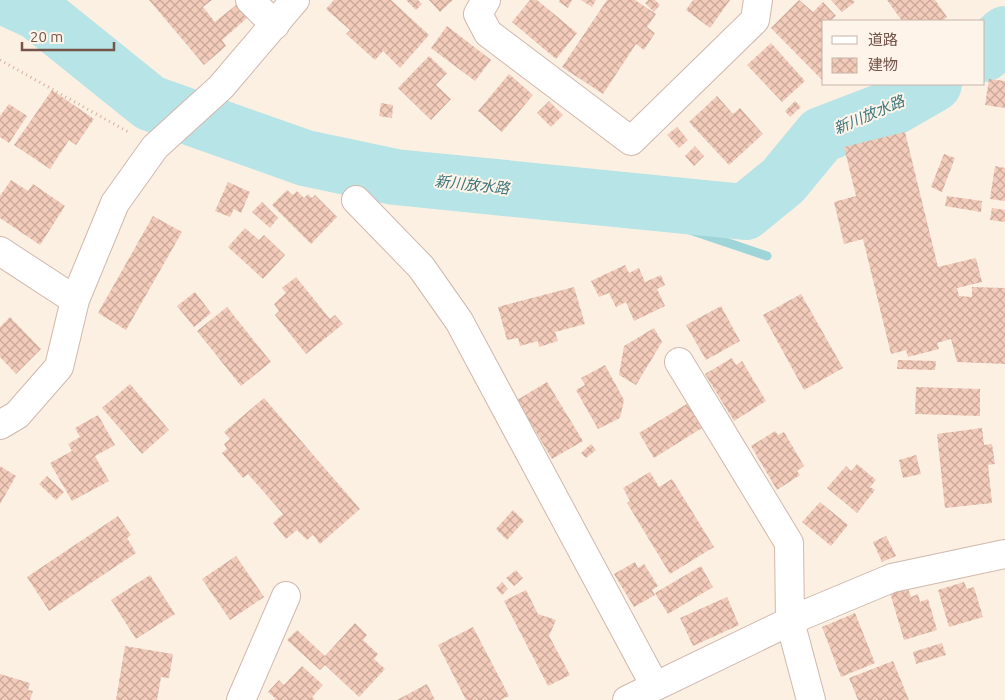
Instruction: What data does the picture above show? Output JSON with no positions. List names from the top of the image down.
{
  "water": ["新川放水路"],
  "legend": ["道路", "建物"],
  "scale_bar": "20 m"
}
